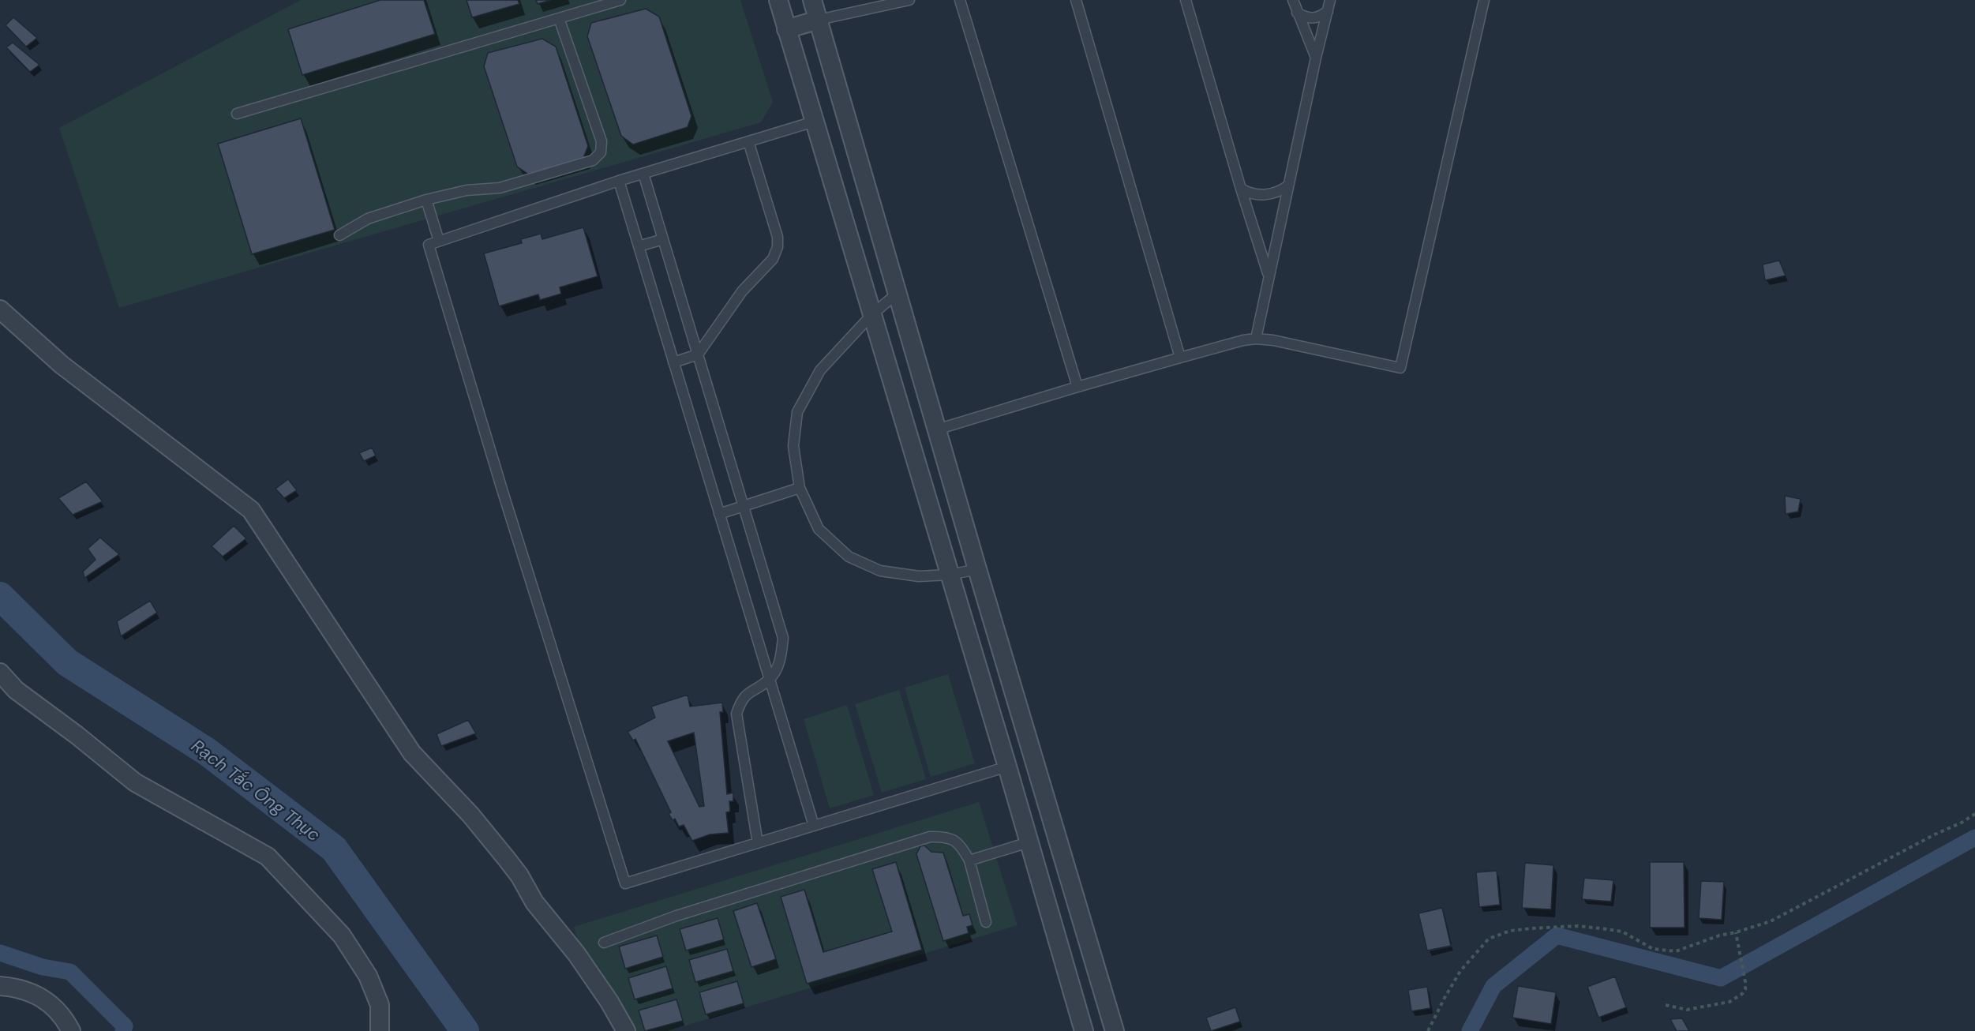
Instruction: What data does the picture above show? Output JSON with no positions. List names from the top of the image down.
{
  "water": ["Rạch Tắc Ông Thục"]
}
